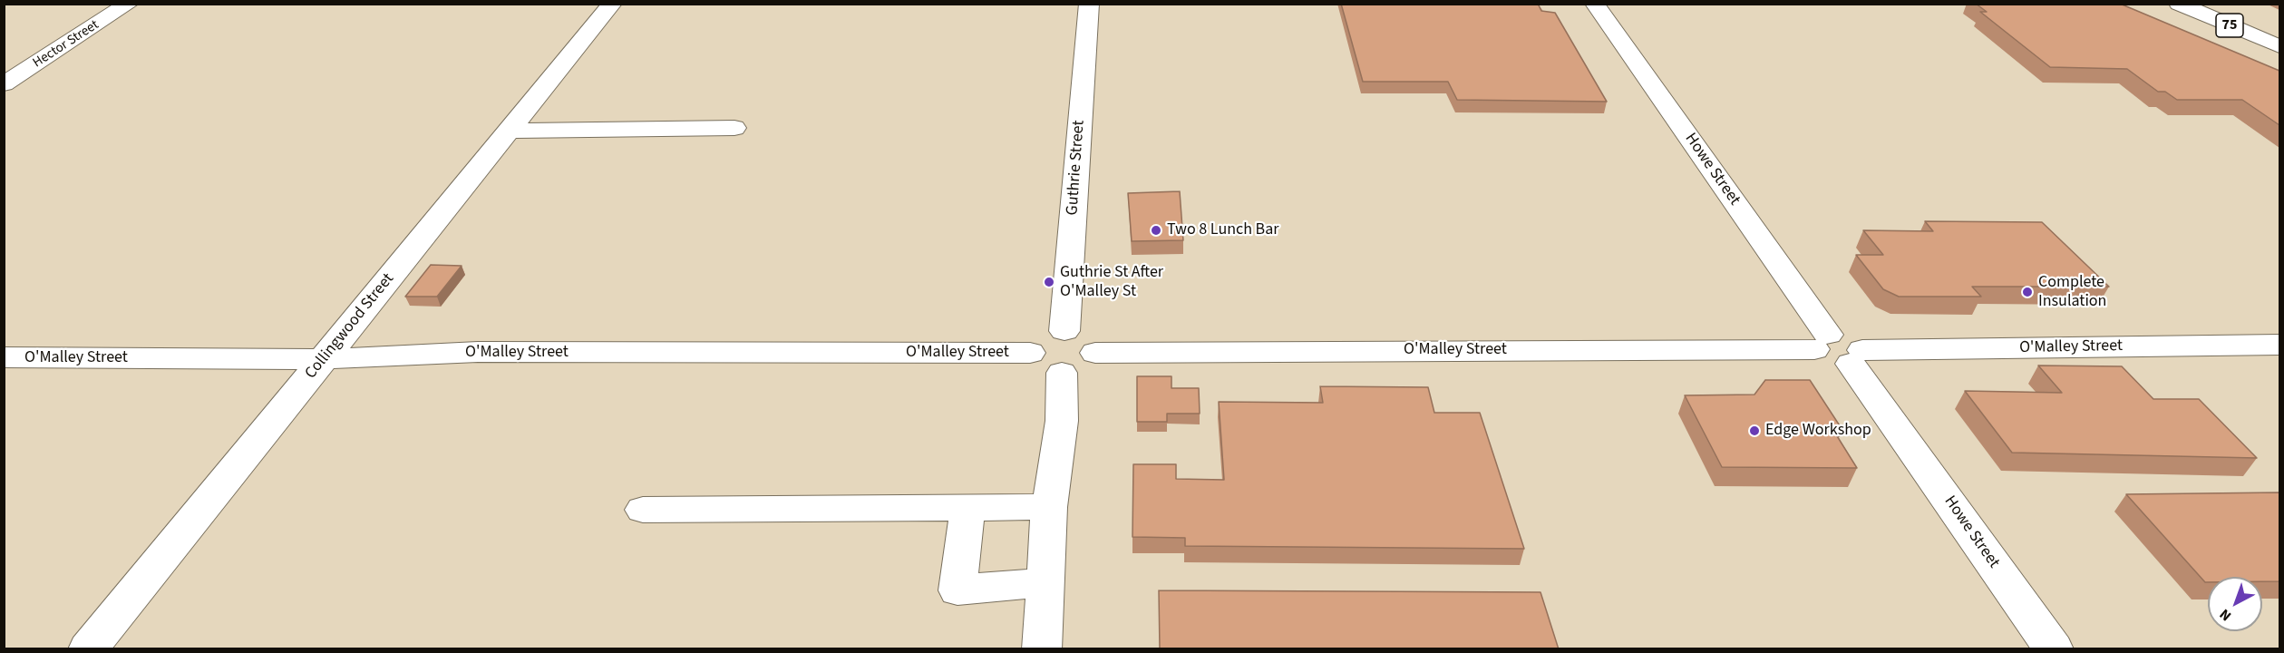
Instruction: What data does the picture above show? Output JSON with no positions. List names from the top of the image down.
{
  "streets": {
    "street": [
      "75",
      "Hector Street",
      "Guthrie Street",
      "Howe Street",
      "Collingwood Street",
      "O'Malley Street"
    ]
  },
  "crossings": [
    ["Guthrie Street", "O'Malley Street"],
    ["Howe Street", "O'Malley Street"],
    ["Collingwood Street", "O'Malley Street"]
  ],
  "places": [
    "Two 8 Lunch Bar",
    "Guthrie St After O'Malley St",
    "Complete Insulation",
    "Edge Workshop"
  ],
  "north": "bottom left"
}
